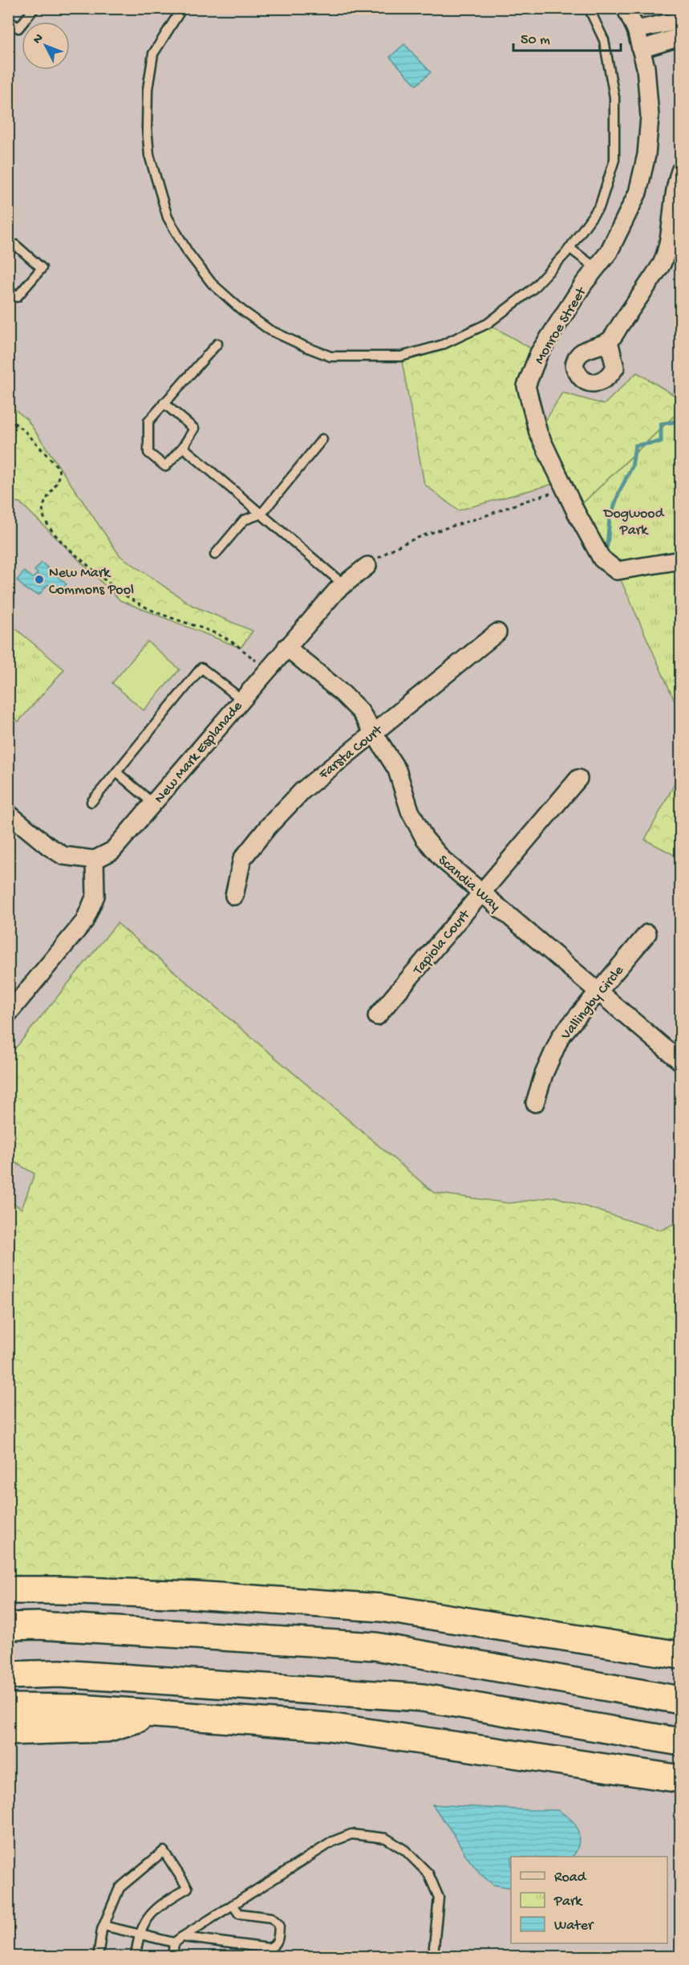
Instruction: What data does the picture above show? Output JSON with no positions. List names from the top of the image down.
{
  "streets": {
    "street": [
      "Monroe Street",
      "New Mark Esplanade",
      "Farsta Court",
      "Scandia Way",
      "Tapiola Court",
      "Vallingby Circle"
    ]
  },
  "crossings": [
    ["New Mark Esplanade", "Scandia Way"],
    ["Farsta Court", "Scandia Way"],
    ["Scandia Way", "Tapiola Court"],
    ["Scandia Way", "Vallingby Circle"]
  ],
  "parks": ["Dogwood Park"],
  "places": ["New Mark Commons Pool"],
  "legend": ["Road", "Park", "Water"],
  "scale_bar": "50 m",
  "north": "top left"
}
